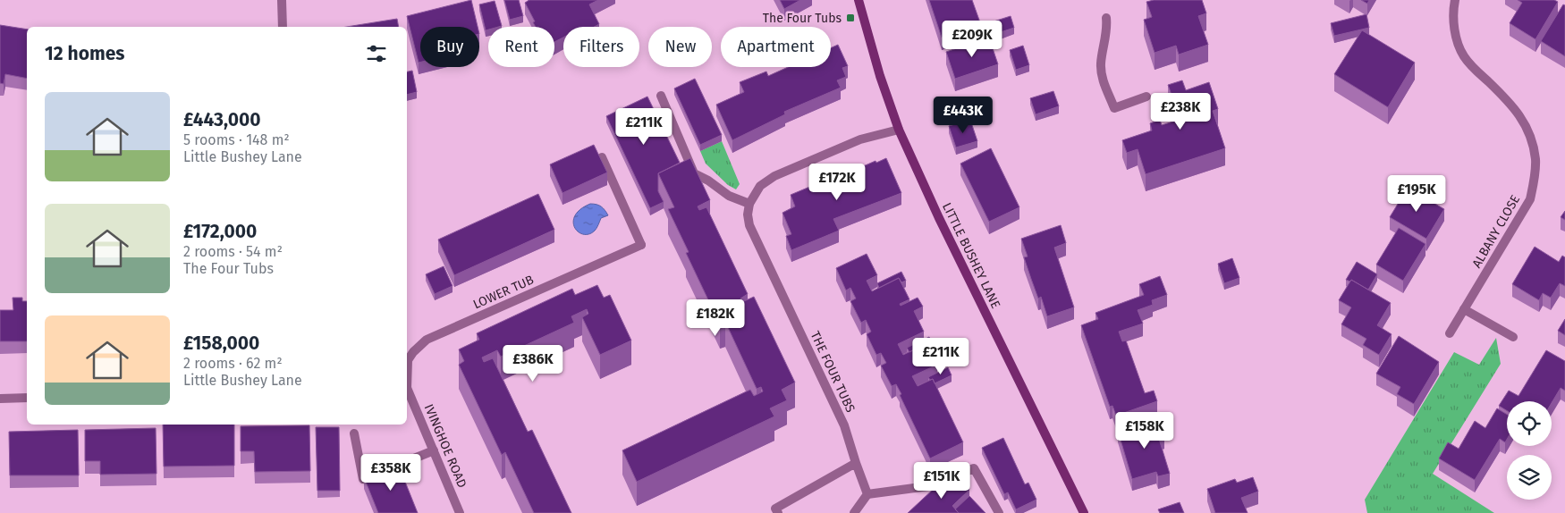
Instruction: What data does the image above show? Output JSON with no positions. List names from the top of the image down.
{
  "streets": {
    "street": [
      "ALBANY CLOSE",
      "LITTLE BUSHEY LANE",
      "LOWER TUB",
      "THE FOUR TUBS",
      "IVINGHOE ROAD"
    ]
  },
  "places": {
    "transit": ["The Four Tubs"]
  },
  "page": {
    "price": [
      "£209K",
      "£238K",
      "£443K",
      "£211K",
      "£172K",
      "£195K",
      "£182K",
      "£211K",
      "£386K",
      "£158K",
      "£358K",
      "£151K"
    ],
    "chip": [
      "Buy",
      "Rent",
      "Filters",
      "New",
      "Apartment"
    ],
    "heading": "12 homes",
    "list": [
      {
        "name": "£443,000",
        "note": "5 rooms · 148 m² · Little Bushey Lane"
      },
      {
        "name": "£172,000",
        "note": "2 rooms · 54 m² · The Four Tubs"
      },
      {
        "name": "£158,000",
        "note": "2 rooms · 62 m² · Little Bushey Lane"
      }
    ]
  }
}
